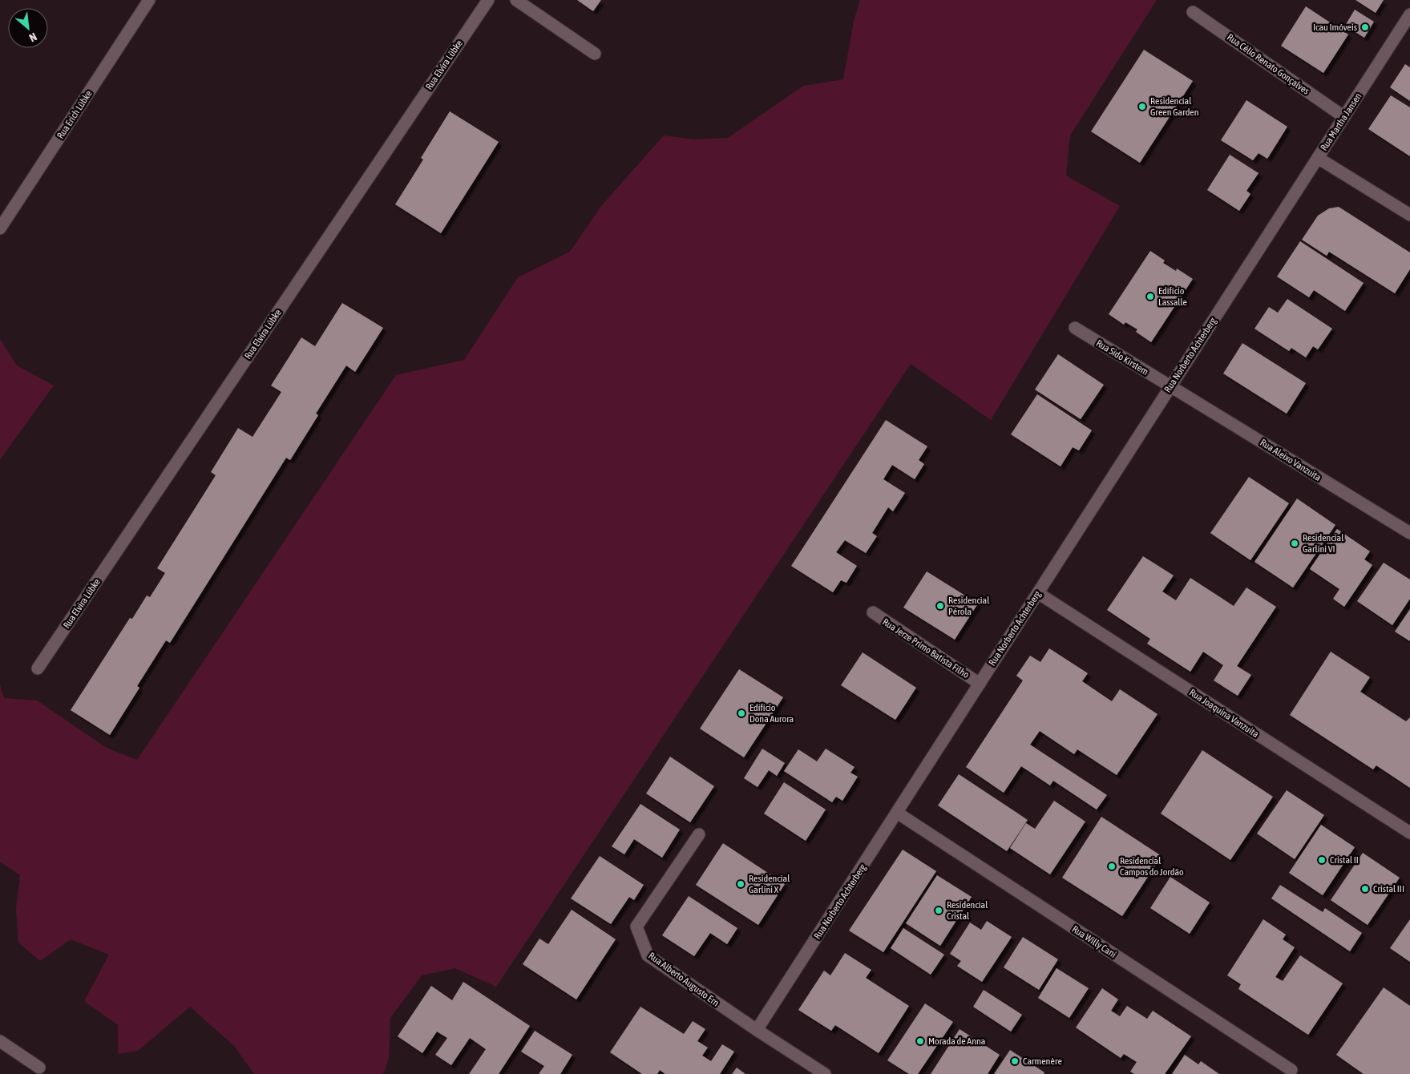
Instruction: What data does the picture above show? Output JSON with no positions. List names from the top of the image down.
{
  "streets": {
    "street": [
      "Rua Célio Renato Gonçalves",
      "Rua Elvira Lübke",
      "Rua Erich Lübke",
      "Rua Martha Jansen",
      "Rua Norberto Achterberg",
      "Rua Sido Kirstem",
      "Rua Aleixo Vanzuita",
      "Rua Jerze Primo Batista Filho",
      "Rua Joaquina Vanzuita",
      "Rua Willy Cani",
      "Rua Alberto Augusto Ern"
    ]
  },
  "crossings": [
    ["Rua Célio Renato Gonçalves", "Rua Martha Jansen"],
    ["Rua Martha Jansen", "Rua Norberto Achterberg"],
    ["Rua Norberto Achterberg", "Rua Sido Kirstem"],
    ["Rua Norberto Achterberg", "Rua Aleixo Vanzuita"],
    ["Rua Norberto Achterberg", "Rua Jerze Primo Batista Filho"],
    ["Rua Norberto Achterberg", "Rua Joaquina Vanzuita"],
    ["Rua Norberto Achterberg", "Rua Willy Cani"],
    ["Rua Norberto Achterberg", "Rua Alberto Augusto Ern"],
    ["Rua Sido Kirstem", "Rua Aleixo Vanzuita"]
  ],
  "places": [
    "Icau Imóveis",
    "Residencial Green Garden",
    "Edifício Lassalle",
    "Residencial Garlini VI",
    "Residencial Pérola",
    "Edifício Dona Aurora",
    "Cristal II",
    "Residencial Campos do Jordão",
    "Residencial Garlini X",
    "Cristal III",
    "Residencial Cristal",
    "Morada de Anna",
    "Carmenère"
  ],
  "north": "bottom right"
}
